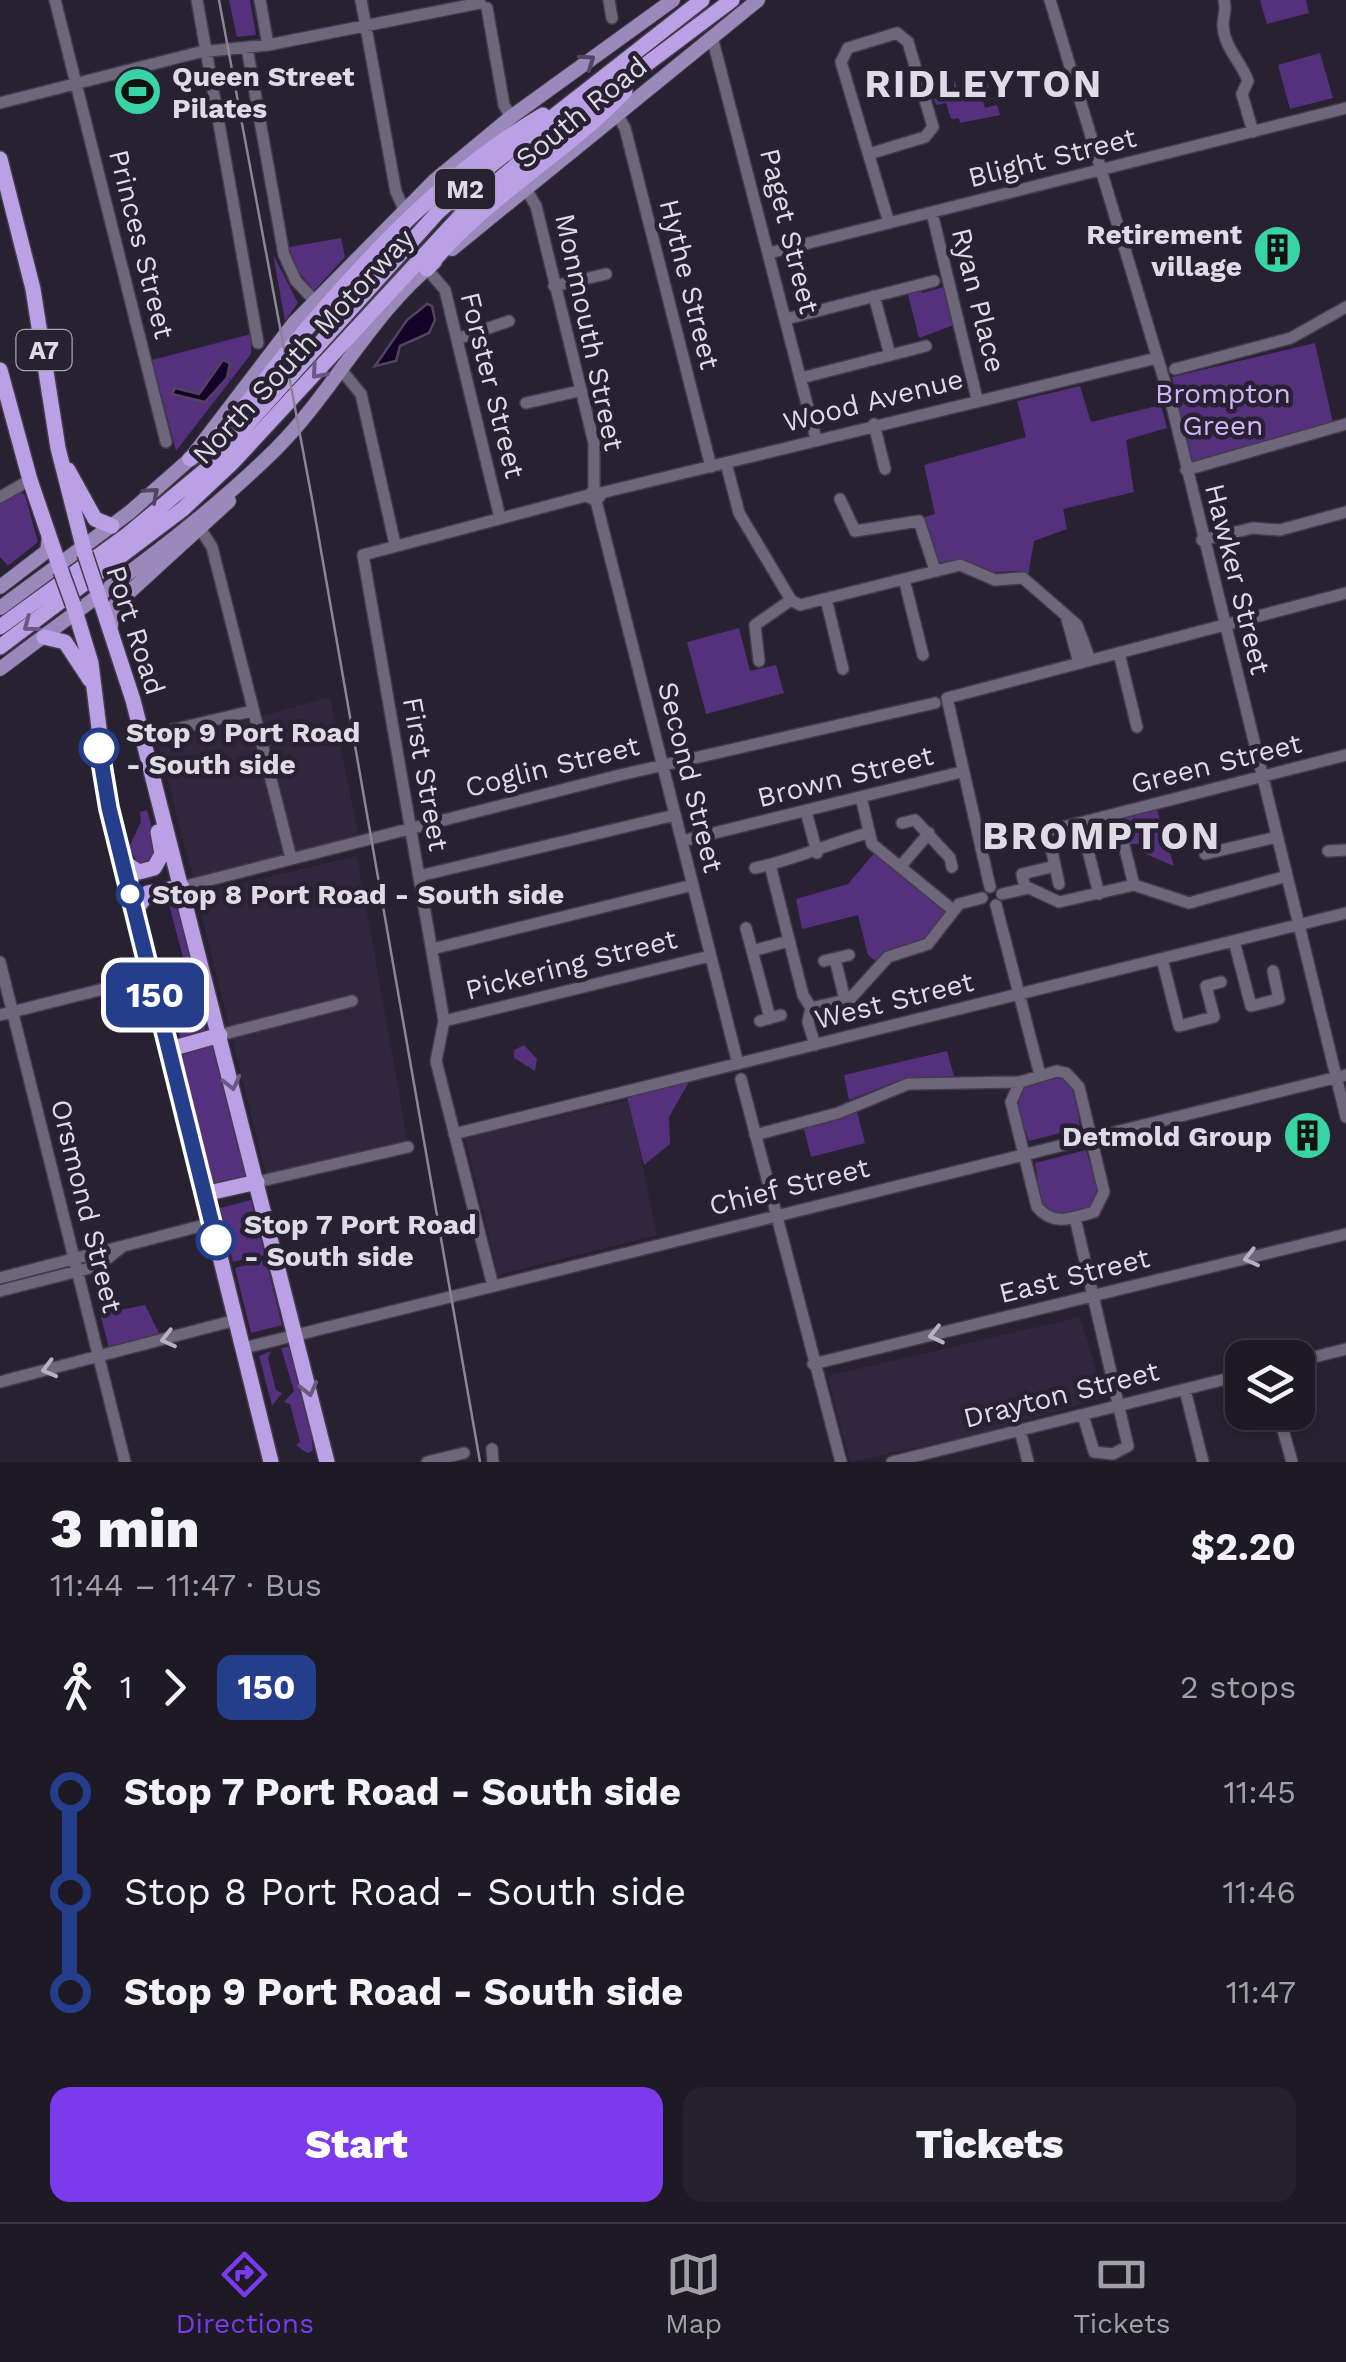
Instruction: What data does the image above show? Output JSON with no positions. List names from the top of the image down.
{
  "streets": {
    "highway": [
      "M2",
      "North South Motorway",
      "A7",
      "Port Road"
    ],
    "main road": ["South Road"],
    "street": [
      "Blight Street",
      "Paget Street",
      "Princes Street",
      "Hythe Street",
      "Ryan Place",
      "Monmouth Street",
      "Forster Street",
      "Wood Avenue",
      "Hawker Street",
      "Green Street",
      "Coglin Street",
      "First Street",
      "Brown Street",
      "Second Street",
      "Pickering Street",
      "West Street",
      "Chief Street",
      "Orsmond Street",
      "East Street",
      "Drayton Street"
    ]
  },
  "crossings": [
    ["South Road", "Paget Street"],
    ["South Road", "Hythe Street"],
    ["South Road", "Monmouth Street"],
    ["South Road", "Forster Street"],
    ["South Road", "Port Road"],
    ["Blight Street", "Paget Street"],
    ["Blight Street", "Ryan Place"],
    ["Blight Street", "Hawker Street"],
    ["Paget Street", "Wood Avenue"],
    ["Hythe Street", "Wood Avenue"],
    ["Ryan Place", "Wood Avenue"],
    ["Monmouth Street", "Wood Avenue"],
    ["Monmouth Street", "Second Street"],
    ["Forster Street", "Wood Avenue"],
    ["Wood Avenue", "Hawker Street"],
    ["Wood Avenue", "First Street"],
    ["Wood Avenue", "Second Street"],
    ["Hawker Street", "Green Street"],
    ["Hawker Street", "West Street"],
    ["Hawker Street", "Chief Street"],
    ["Port Road", "Coglin Street"],
    ["Port Road", "Chief Street"],
    ["Coglin Street", "First Street"],
    ["Coglin Street", "Second Street"],
    ["First Street", "Pickering Street"],
    ["First Street", "West Street"],
    ["First Street", "Chief Street"],
    ["Brown Street", "Second Street"],
    ["Second Street", "Pickering Street"],
    ["Second Street", "West Street"]
  ],
  "one_way": ["East Street"],
  "districts": ["RIDLEYTON", "BROMPTON"],
  "parks": ["Brompton Green"],
  "places": {
    "sports": ["Queen Street Pilates"],
    "building": ["Retirement village", "Detmold Group"],
    "other": ["Stop 9 Port Road - South side", "Stop 8 Port Road - South side", "Stop 7 Port Road - South side"]
  },
  "lines": ["bus line 150"],
  "page": {
    "on_map": "150",
    "heading": ["3 min", "11:44 – 11:47 · Bus", "$2.20"],
    "legs": ["1", "150", "2 stops"],
    "list": [
      {
        "name": "Stop 7 Port Road - South side",
        "value": "11:45"
      },
      {
        "name": "Stop 8 Port Road - South side",
        "value": "11:46"
      },
      {
        "name": "Stop 9 Port Road - South side",
        "value": "11:47"
      }
    ],
    "buttons": ["Start", "Tickets"],
    "tabs": ["Directions", "Map", "Tickets"]
  }
}
